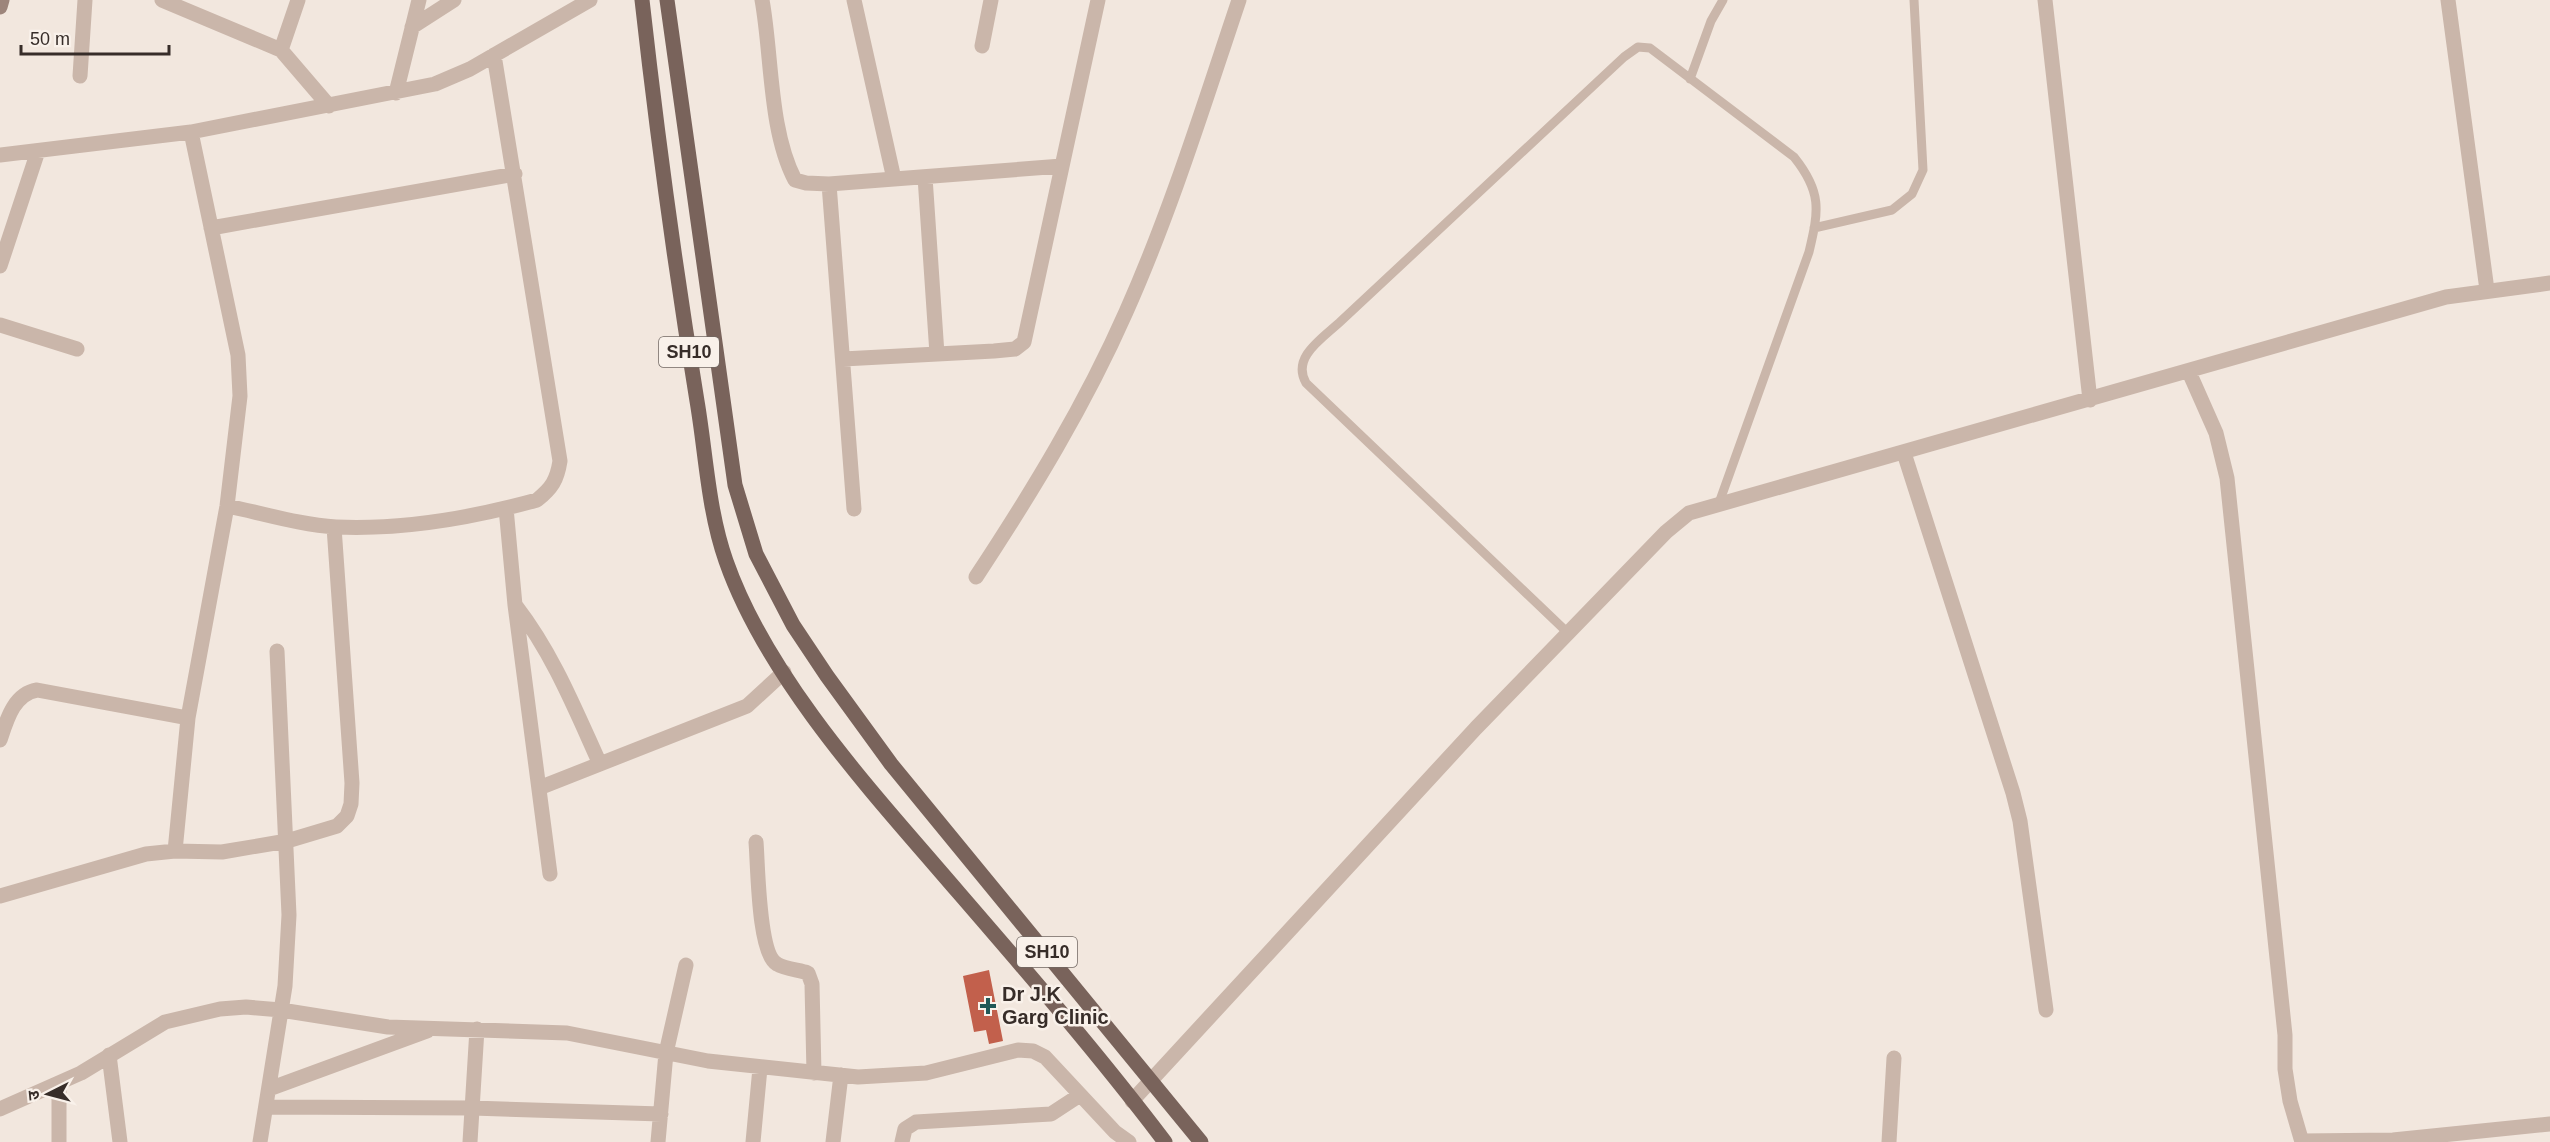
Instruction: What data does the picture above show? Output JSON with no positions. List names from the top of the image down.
{
  "streets": {
    "main road": ["SH10"]
  },
  "places": {
    "health": ["Dr J.K Garg Clinic"]
  },
  "scale_bar": "50 m",
  "north": "left"
}
